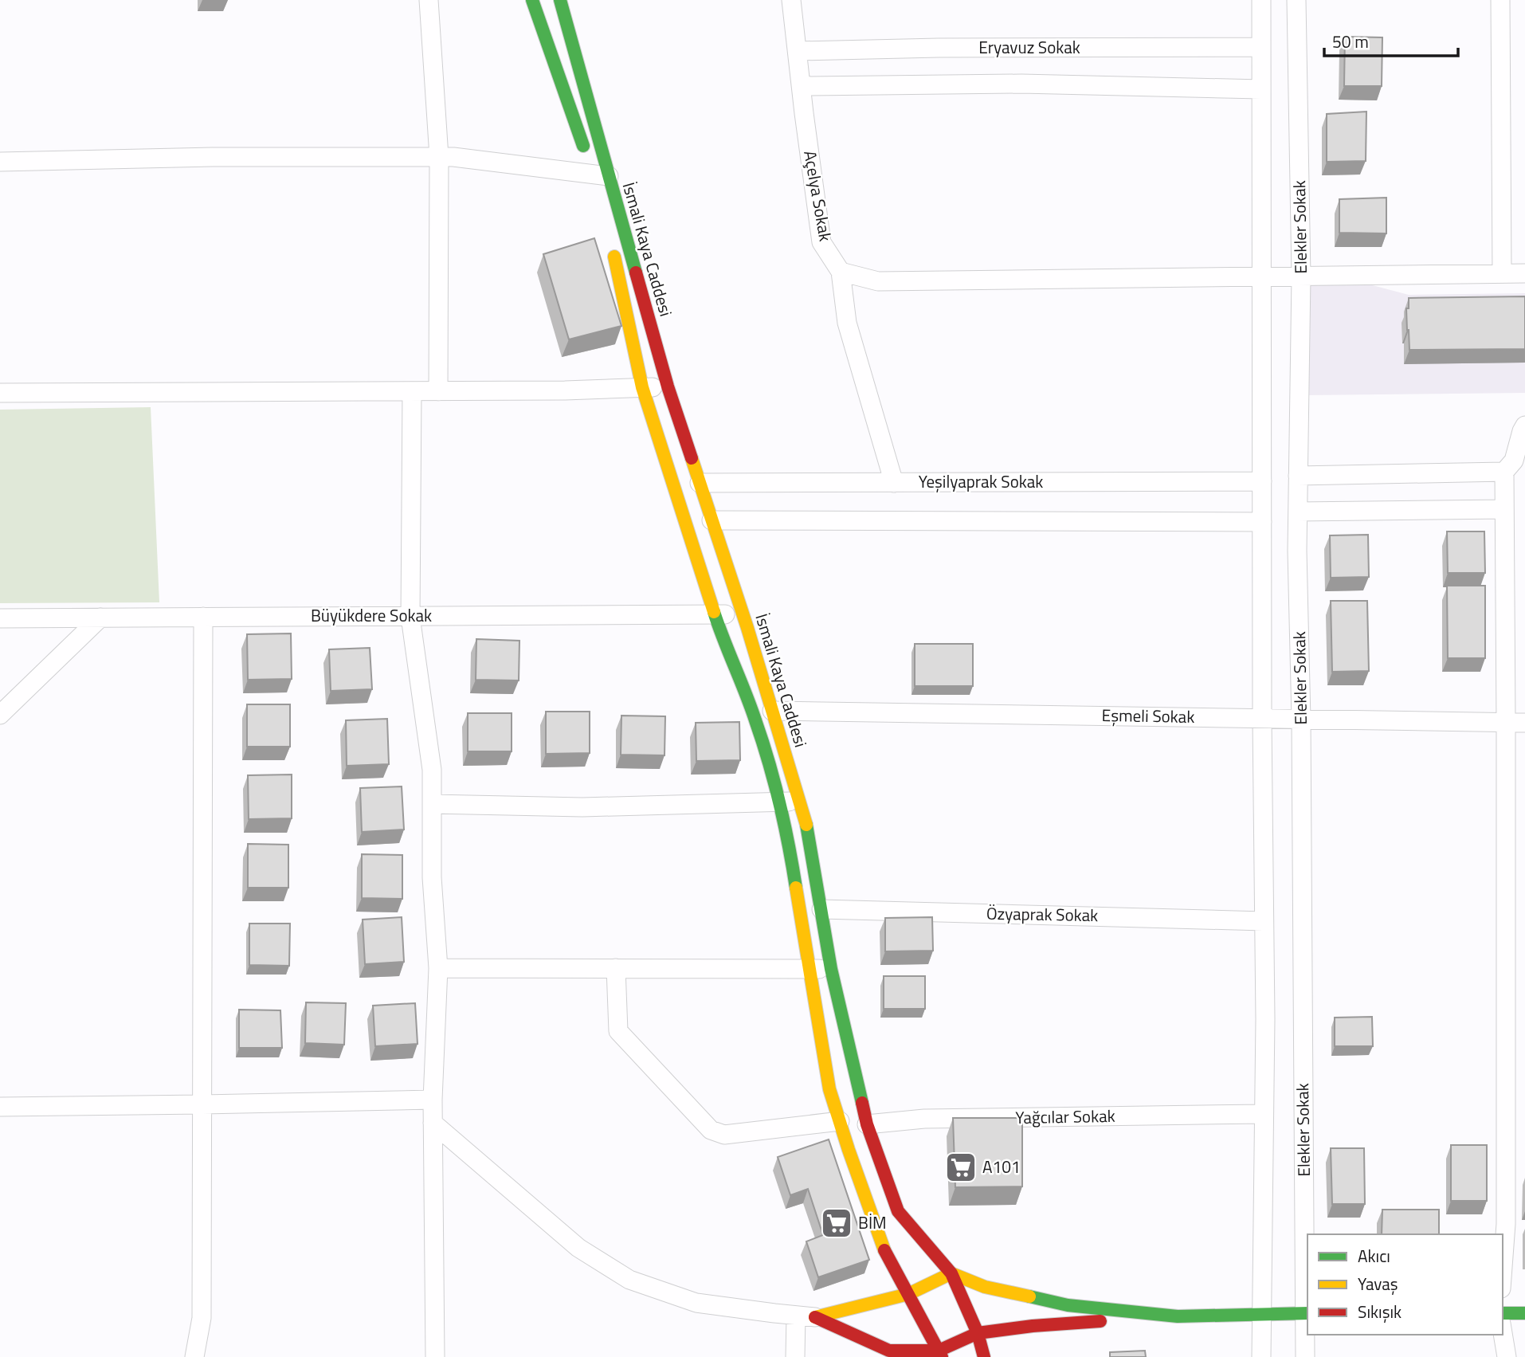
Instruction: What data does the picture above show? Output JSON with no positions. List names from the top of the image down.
{
  "streets": {
    "street": [
      "Eryavuz Sokak",
      "Açelya Sokak",
      "Elekler Sokak",
      "İsmali Kaya Caddesi",
      "Yeşilyaprak Sokak",
      "Büyükdere Sokak",
      "Eşmeli Sokak",
      "Özyaprak Sokak",
      "Yağcılar Sokak"
    ]
  },
  "crossings": [
    ["Eryavuz Sokak", "Açelya Sokak"],
    ["Açelya Sokak", "Yeşilyaprak Sokak"],
    ["Elekler Sokak", "Eşmeli Sokak"],
    ["İsmali Kaya Caddesi", "Yeşilyaprak Sokak"],
    ["İsmali Kaya Caddesi", "Büyükdere Sokak"],
    ["İsmali Kaya Caddesi", "Eşmeli Sokak"],
    ["İsmali Kaya Caddesi", "Özyaprak Sokak"],
    ["İsmali Kaya Caddesi", "Yağcılar Sokak"]
  ],
  "places": {
    "supermarket": ["A101", "BİM"]
  },
  "legend": ["Akıcı", "Yavaş", "Sıkışık"],
  "scale_bar": "50 m"
}
